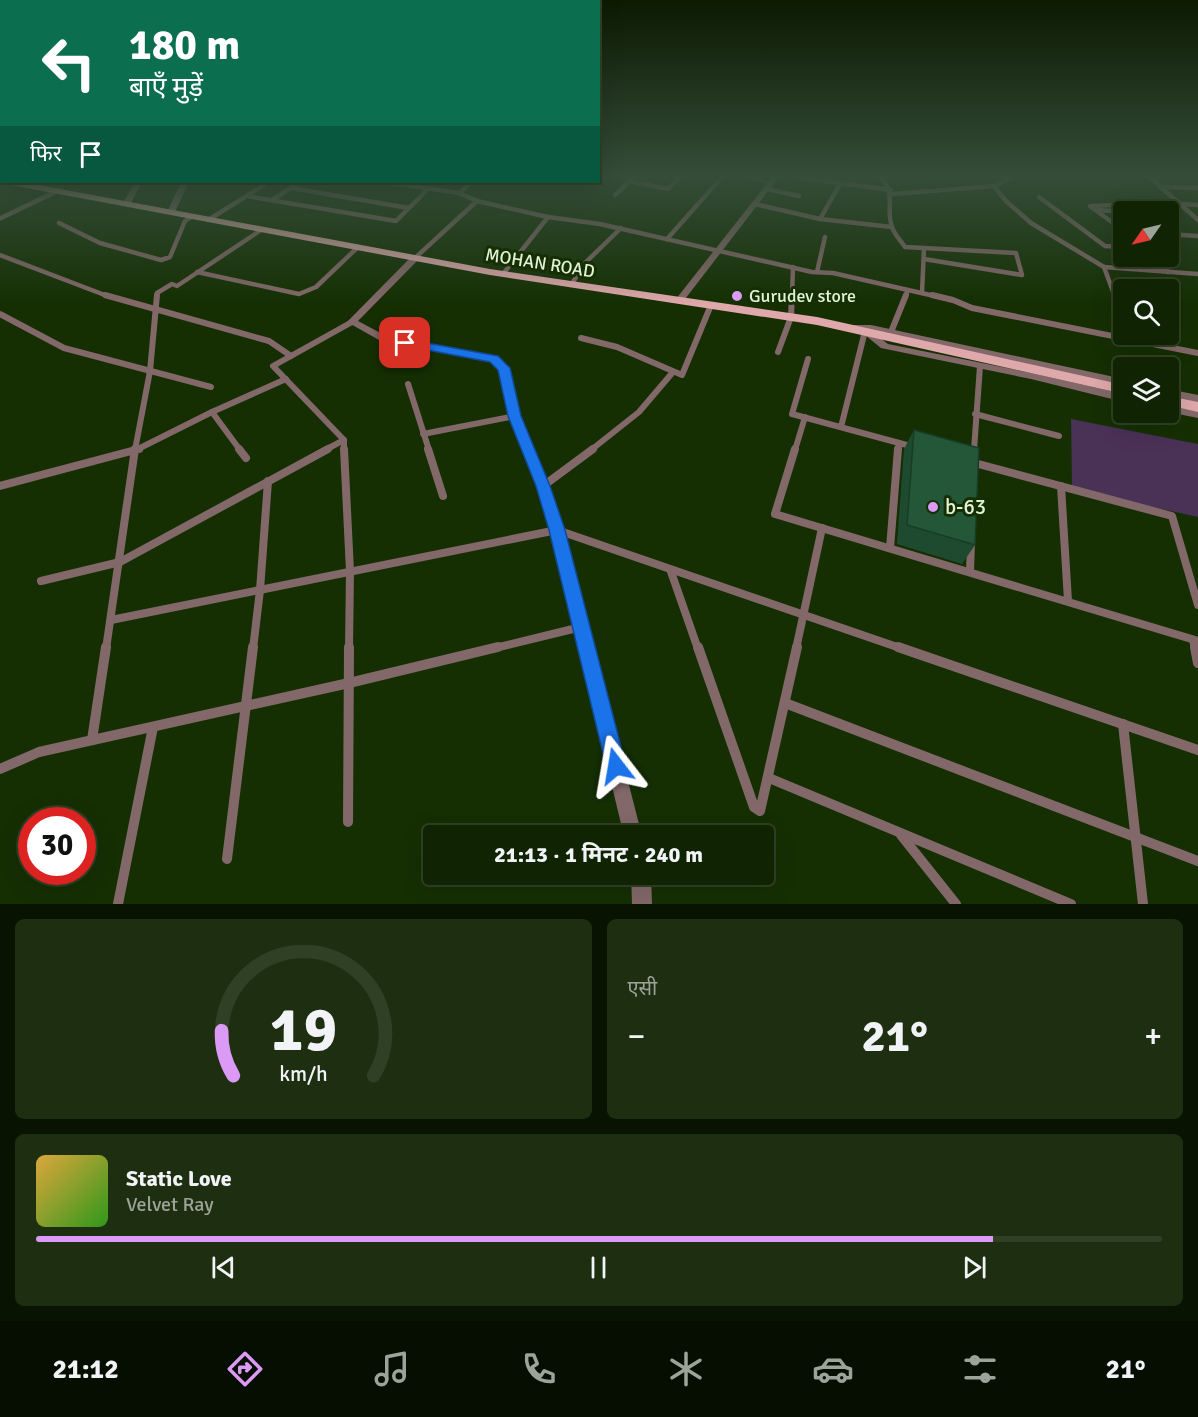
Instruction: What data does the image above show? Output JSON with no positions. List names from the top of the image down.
{
  "streets": {
    "main road": ["MOHAN ROAD"]
  },
  "places": ["Gurudev store", "b-63"],
  "north": "bottom left",
  "page": {
    "turn": ["180 m", "बाएँ मुड़ें"],
    "then": "फिर",
    "limit": "30",
    "trip": "21:13 · 1 मिनट · 240 m",
    "tile": "एसी",
    "heat": ["−", "21°", "+"],
    "song": ["Static Love", "Velvet Ray"],
    "tabs": ["21:12", "21°"],
    "gauge": ["19", "km/h"]
  }
}
